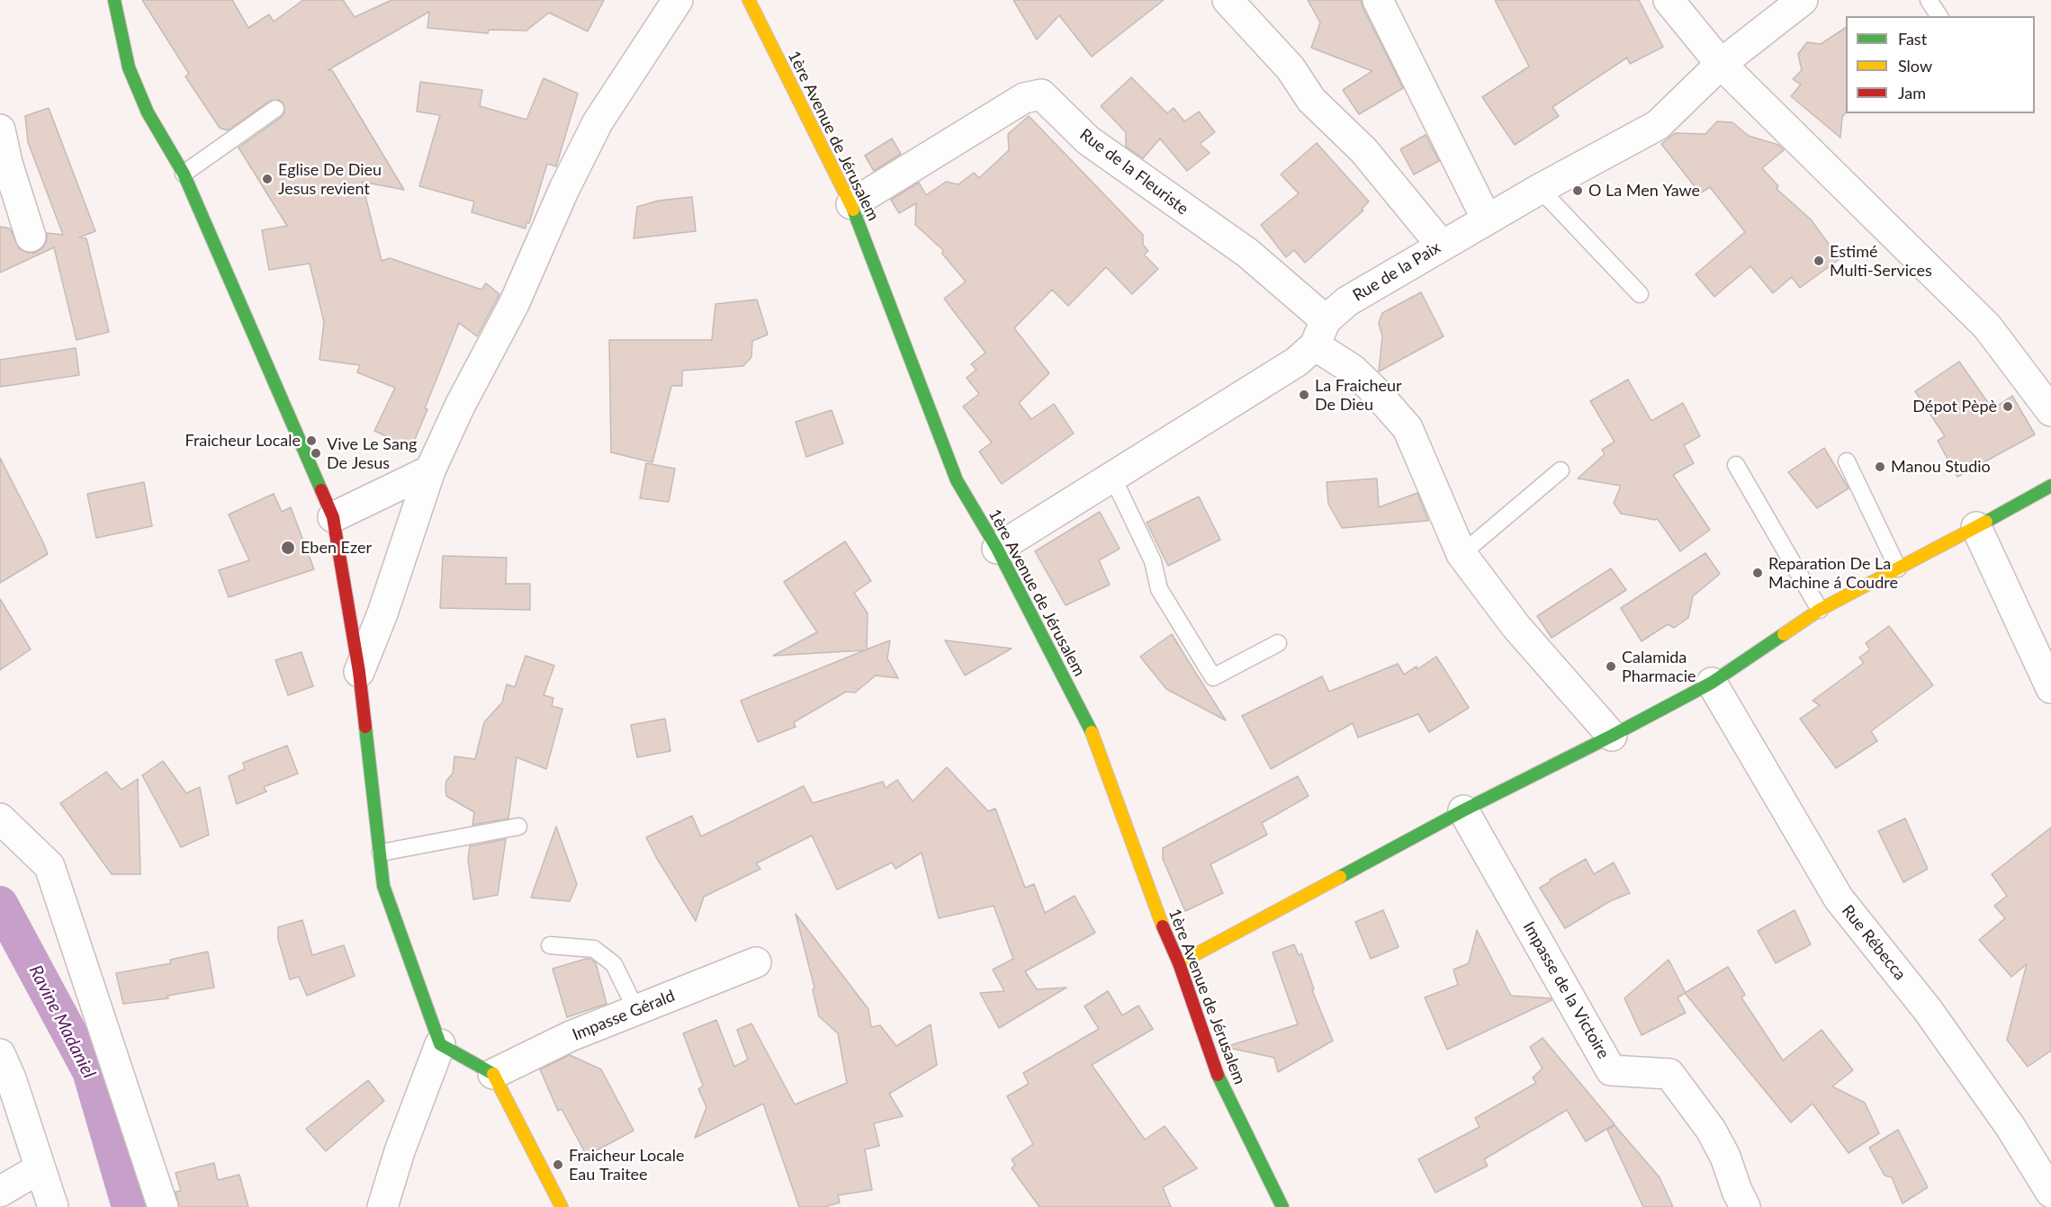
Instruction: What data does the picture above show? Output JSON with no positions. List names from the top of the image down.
{
  "streets": {
    "street": [
      "1ère Avenue de Jérusalem",
      "Rue de la Fleuriste",
      "Rue de la Paix",
      "Rue Rébecca",
      "Impasse de la Victoire",
      "Impasse Gérald"
    ]
  },
  "crossings": [
    ["1ère Avenue de Jérusalem", "Rue de la Fleuriste"],
    ["1ère Avenue de Jérusalem", "Rue de la Paix"],
    ["Rue de la Fleuriste", "Rue de la Paix"]
  ],
  "water": ["Ravine Madaniel"],
  "places": [
    "Eglise De Dieu Jesus revient",
    "O La Men Yawe",
    "Estimé Multi-Services",
    "La Fraicheur De Dieu",
    "Dépot Pèpè",
    "Fraicheur Locale",
    "Vive Le Sang De Jesus",
    "Manou Studio",
    "Eben Ezer",
    "Reparation De La Machine á Coudre",
    "Calamida Pharmacie",
    "Fraicheur Locale Eau Traitee"
  ],
  "legend": ["Fast", "Slow", "Jam"]
}
